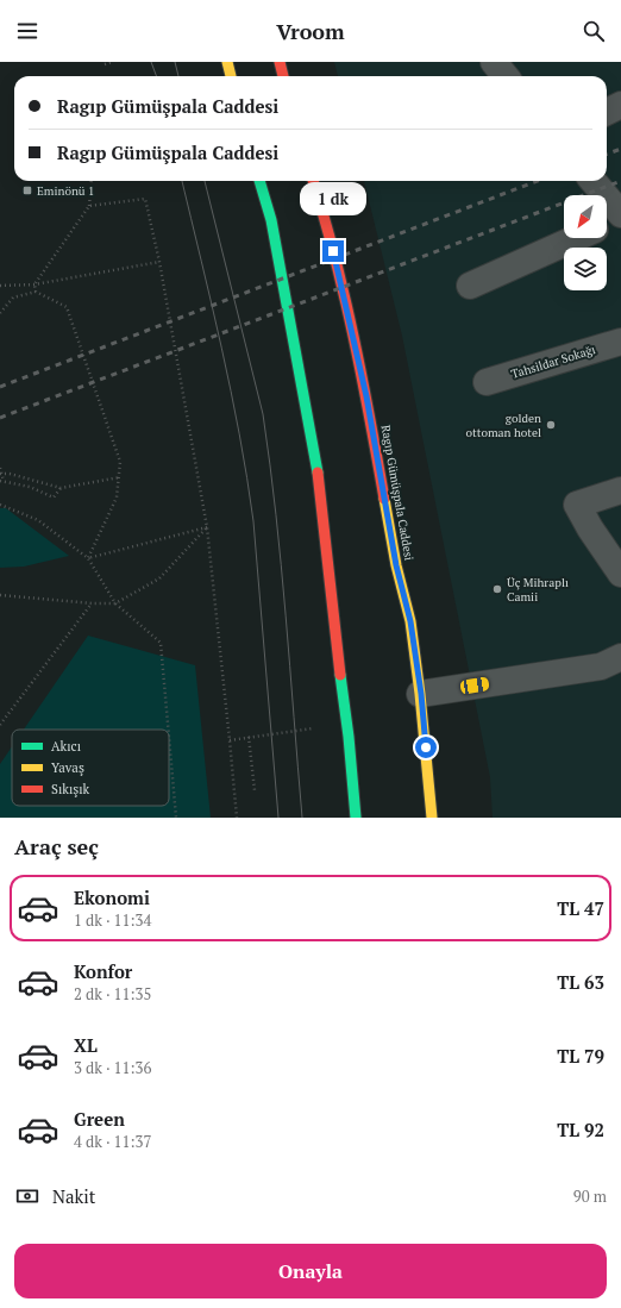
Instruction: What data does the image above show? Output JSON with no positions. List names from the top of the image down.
{
  "streets": {
    "main road": ["Ragıp Gümüşpala Caddesi"],
    "street": ["Tahsildar Sokağı"]
  },
  "places": {
    "transit": ["Eminönü 1"],
    "other": ["golden ottoman hotel", "Üç Mihraplı Camii"]
  },
  "legend": ["Akıcı", "Yavaş", "Sıkışık"],
  "north": "bottom left",
  "page": {
    "header": "Vroom",
    "banner": ["Ragıp Gümüşpala Caddesi", "Ragıp Gümüşpala Caddesi"],
    "bubble": "1 dk",
    "heading": "Araç seç",
    "list": [
      {
        "name": "Ekonomi",
        "note": "1 dk · 11:34",
        "value": "TL 47"
      },
      {
        "name": "Konfor",
        "note": "2 dk · 11:35",
        "value": "TL 63"
      },
      {
        "name": "XL",
        "note": "3 dk · 11:36",
        "value": "TL 79"
      },
      {
        "name": "Green",
        "note": "4 dk · 11:37",
        "value": "TL 92"
      }
    ],
    "pay": ["Nakit", "90 m"],
    "buttons": "Onayla"
  }
}
